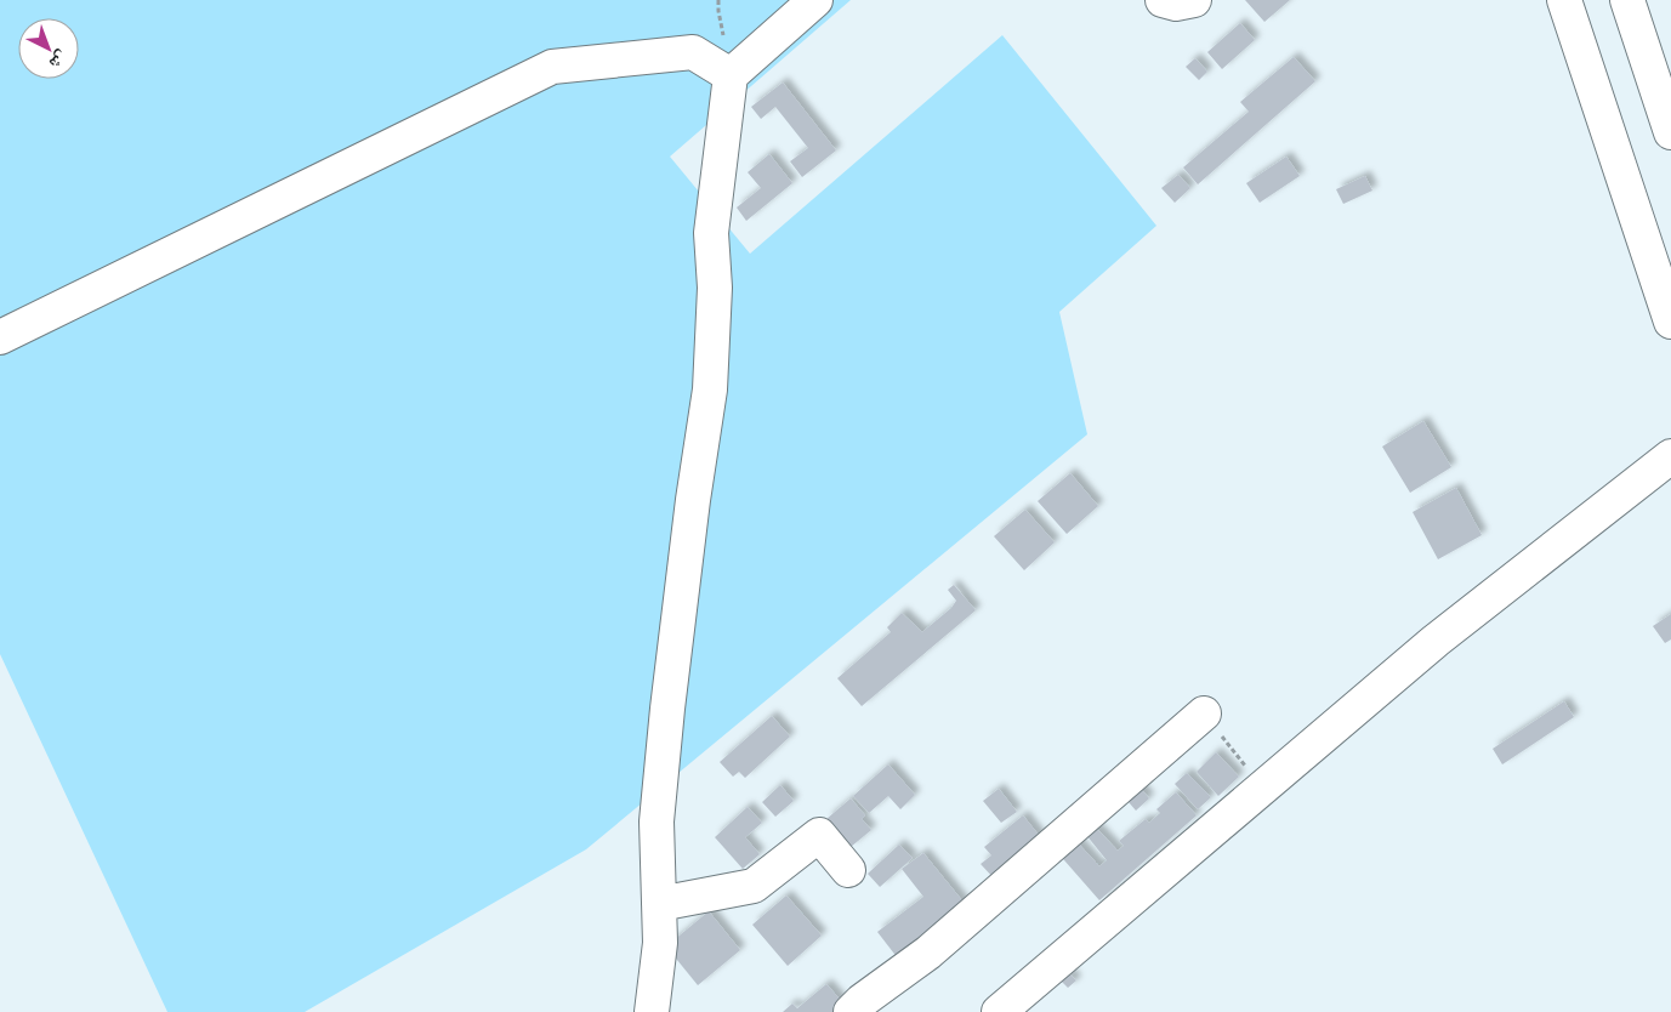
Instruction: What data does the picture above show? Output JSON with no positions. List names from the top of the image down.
{
  "north": "bottom right"
}
